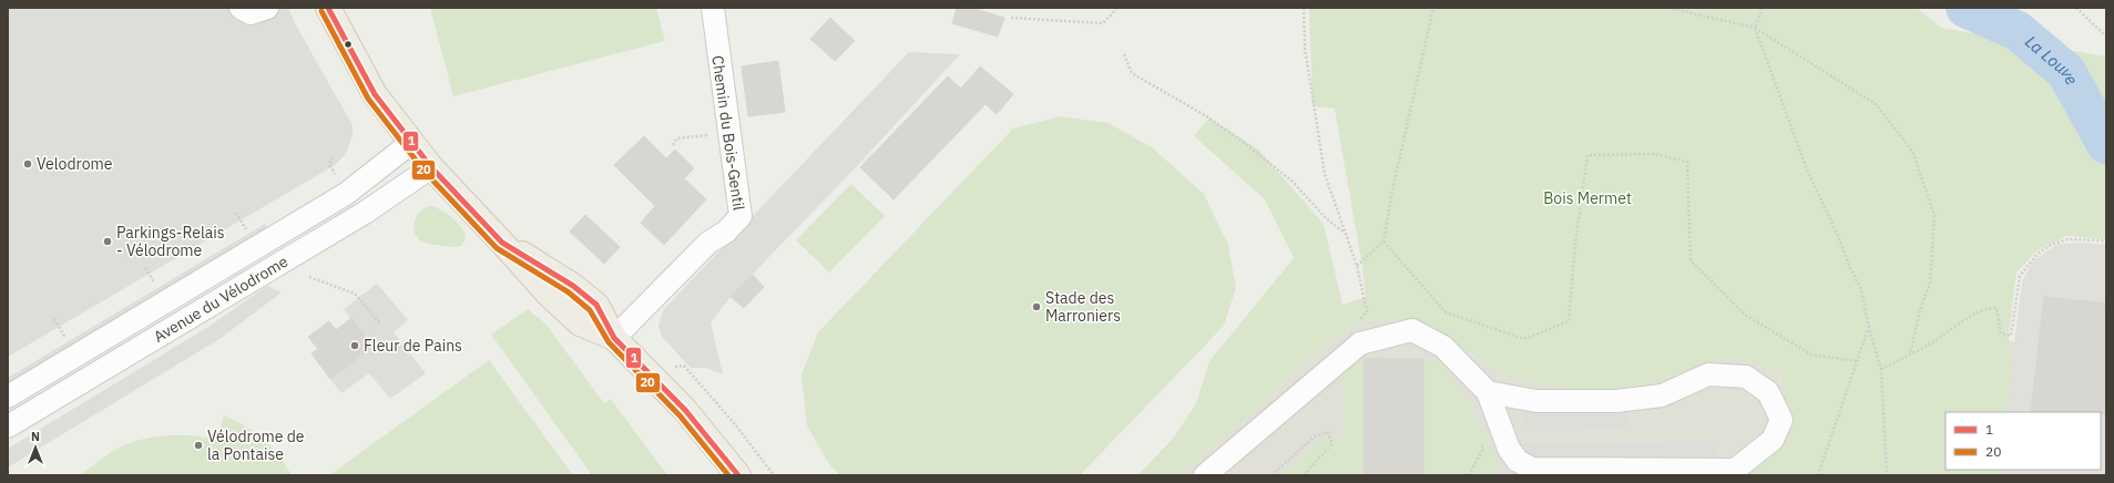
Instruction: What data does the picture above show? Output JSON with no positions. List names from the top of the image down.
{
  "streets": {
    "street": ["Chemin du Bois-Gentil", "Avenue du Vélodrome"]
  },
  "water": ["La Louve"],
  "parks": ["Bois Mermet"],
  "places": [
    "Velodrome",
    "Parkings-Relais - Vélodrome",
    "Stade des Marroniers",
    "Fleur de Pains",
    "Vélodrome de la Pontaise"
  ],
  "lines": ["transit line 1", "transit line 20"],
  "legend": ["1", "20"],
  "north": "top"
}
